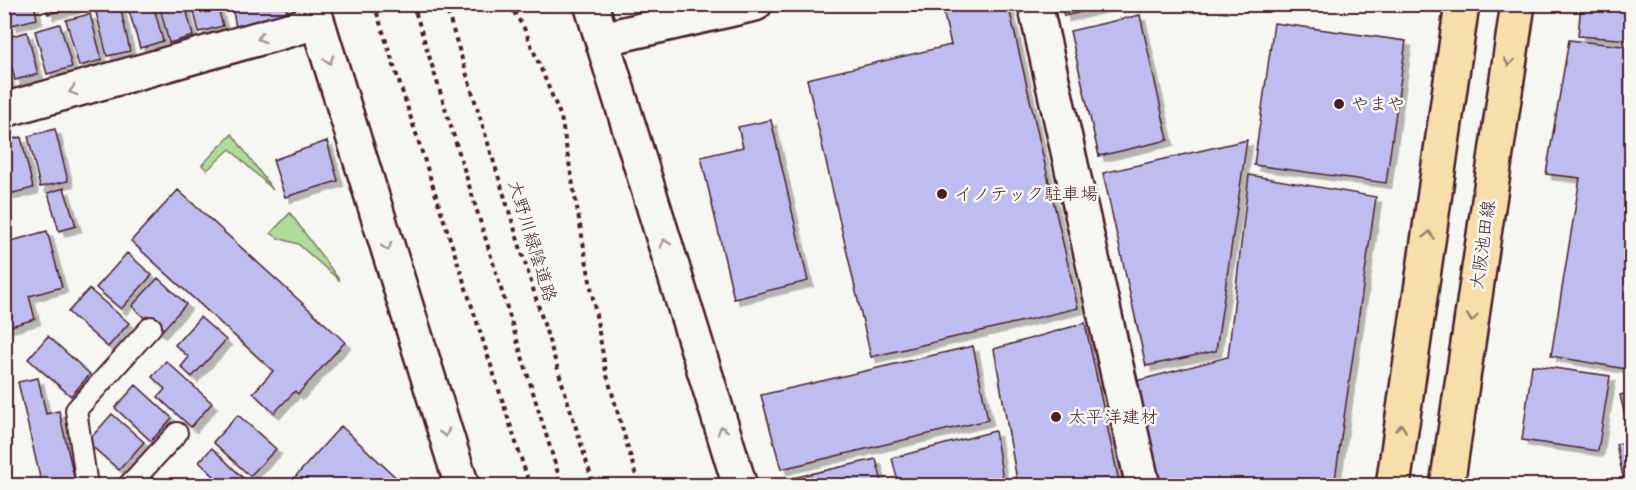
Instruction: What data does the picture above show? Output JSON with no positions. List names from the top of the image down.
{
  "streets": {
    "main road": ["大阪池田線"],
    "path": ["大野川緑陰道路"]
  },
  "places": ["やまや", "イノテック駐車場", "太平洋建材"]
}
